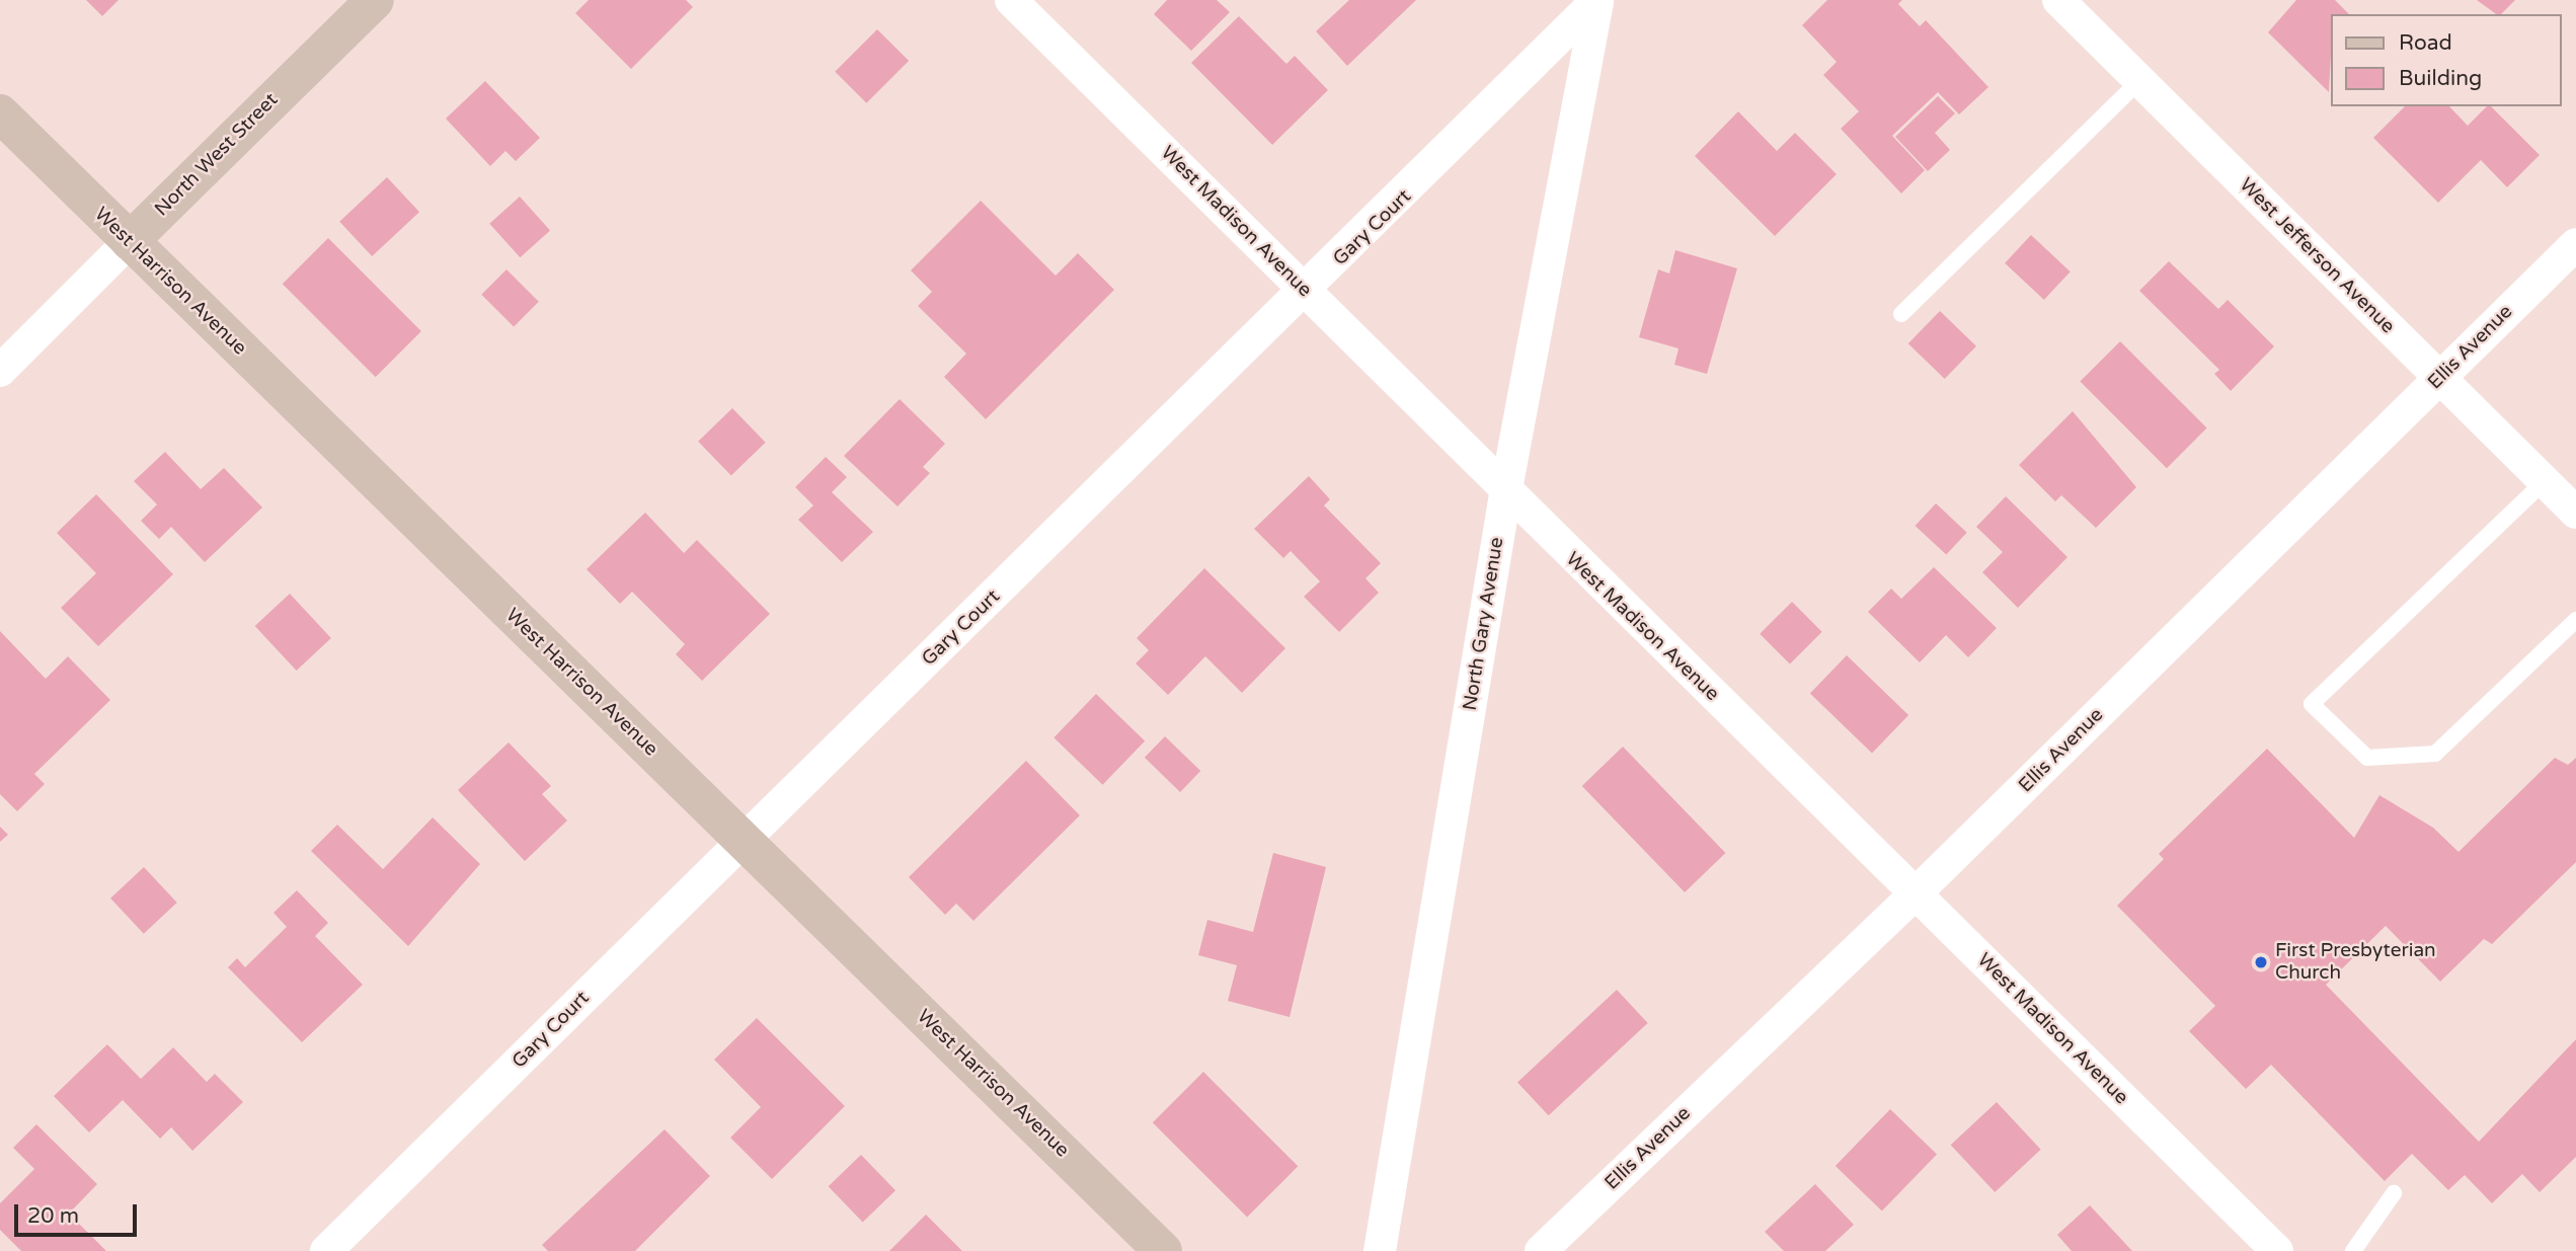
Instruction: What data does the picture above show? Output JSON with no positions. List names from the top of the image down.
{
  "streets": {
    "street": [
      "North West Street",
      "West Madison Avenue",
      "Gary Court",
      "West Jefferson Avenue",
      "West Harrison Avenue",
      "Ellis Avenue",
      "North Gary Avenue"
    ]
  },
  "crossings": [
    ["North West Street", "West Harrison Avenue"],
    ["West Madison Avenue", "Gary Court"],
    ["West Madison Avenue", "Ellis Avenue"],
    ["West Madison Avenue", "North Gary Avenue"],
    ["Gary Court", "West Harrison Avenue"],
    ["Gary Court", "North Gary Avenue"],
    ["West Jefferson Avenue", "Ellis Avenue"]
  ],
  "places": ["First Presbyterian Church"],
  "legend": ["Road", "Building"],
  "scale_bar": "20 m"
}
